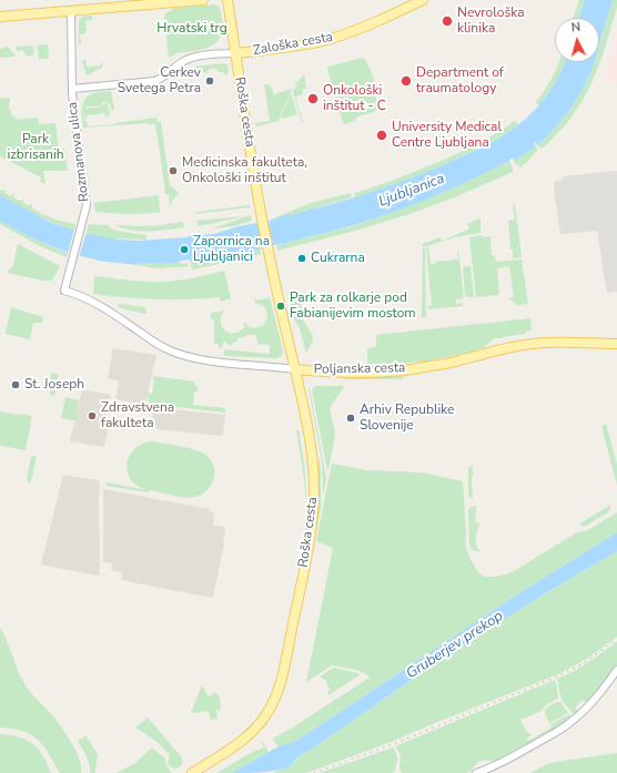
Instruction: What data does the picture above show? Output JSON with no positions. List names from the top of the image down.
{
  "streets": {
    "main road": ["Zaloška cesta", "Roška cesta", "Poljanska cesta"],
    "street": ["Rozmanova ulica"]
  },
  "crossings": [
    ["Zaloška cesta", "Roška cesta"],
    ["Roška cesta", "Poljanska cesta"],
    ["Rozmanova ulica", "Poljanska cesta"]
  ],
  "water": ["Ljubljanica", "Gruberjev prekop"],
  "parks": ["Hrvatski trg", "Park izbrisanih"],
  "places": [
    "Nevrološka klinika",
    "Cerkev Svetega Petra",
    "Department of traumatology",
    "Onkološki inštitut - C",
    "University Medical Centre Ljubljana",
    "Medicinska fakulteta, Onkološki inštitut",
    "Zapornica na Ljubljanici",
    "Cukrarna",
    "Park za rolkarje pod Fabianijevim mostom",
    "St. Joseph",
    "Zdravstvena fakulteta",
    "Arhiv Republike Slovenije"
  ],
  "north": "top"
}
